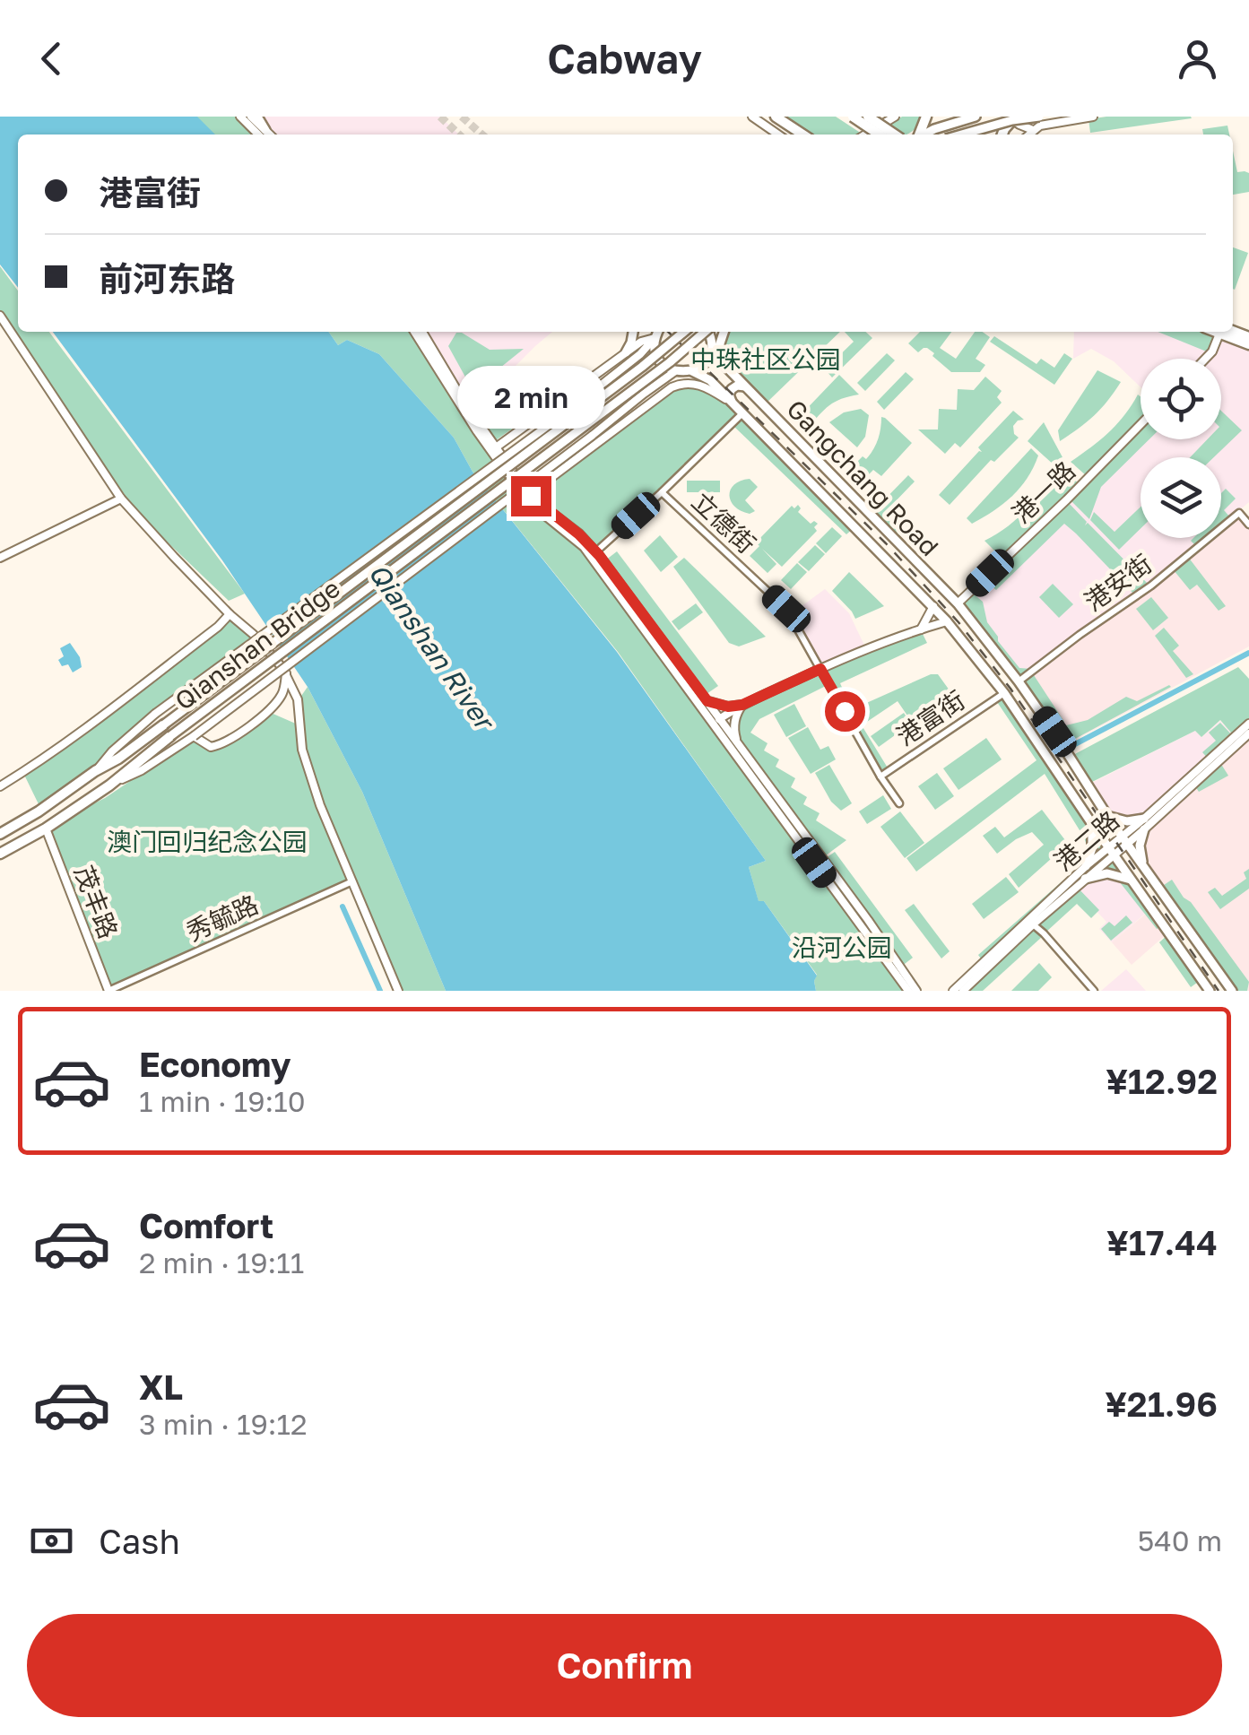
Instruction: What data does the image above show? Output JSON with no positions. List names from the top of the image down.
{
  "streets": {
    "main road": [
      "Gangchang Road",
      "港一路",
      "Qianshan Bridge",
      "港二路",
      "茂丰路"
    ],
    "street": [
      "立德街",
      "港安街",
      "港富街",
      "秀毓路"
    ]
  },
  "crossings": [
    ["Gangchang Road", "港一路"],
    ["Gangchang Road", "港安街"],
    ["Gangchang Road", "港富街"],
    ["Gangchang Road", "港二路"],
    ["立德街", "港富街"],
    ["茂丰路", "秀毓路"]
  ],
  "water": ["Qianshan River"],
  "parks": ["中珠社区公园", "澳门回归纪念公园", "沿河公园"],
  "page": {
    "header": "Cabway",
    "banner": ["港富街", "前河东路"],
    "bubble": "2 min",
    "list": [
      {
        "name": "Economy",
        "note": "1 min · 19:10",
        "value": "¥12.92"
      },
      {
        "name": "Comfort",
        "note": "2 min · 19:11",
        "value": "¥17.44"
      },
      {
        "name": "XL",
        "note": "3 min · 19:12",
        "value": "¥21.96"
      }
    ],
    "pay": ["Cash", "540 m"],
    "buttons": "Confirm"
  }
}
